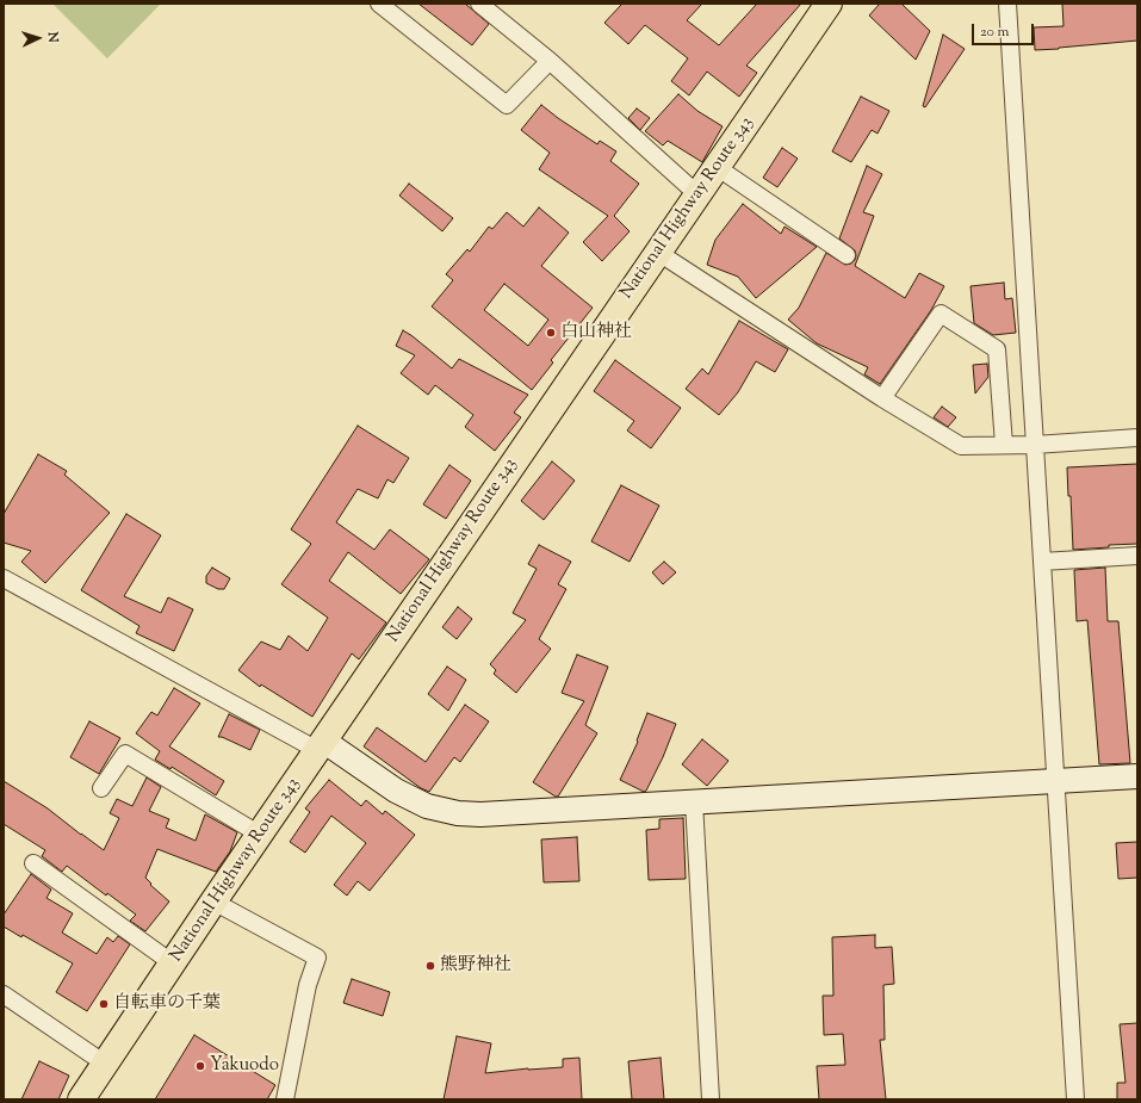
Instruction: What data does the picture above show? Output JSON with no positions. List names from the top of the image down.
{
  "streets": {
    "highway": ["National Highway Route 343"]
  },
  "places": [
    "白山神社",
    "熊野神社",
    "自転車の千葉",
    "Yakuodo"
  ],
  "scale_bar": "20 m",
  "north": "right"
}
